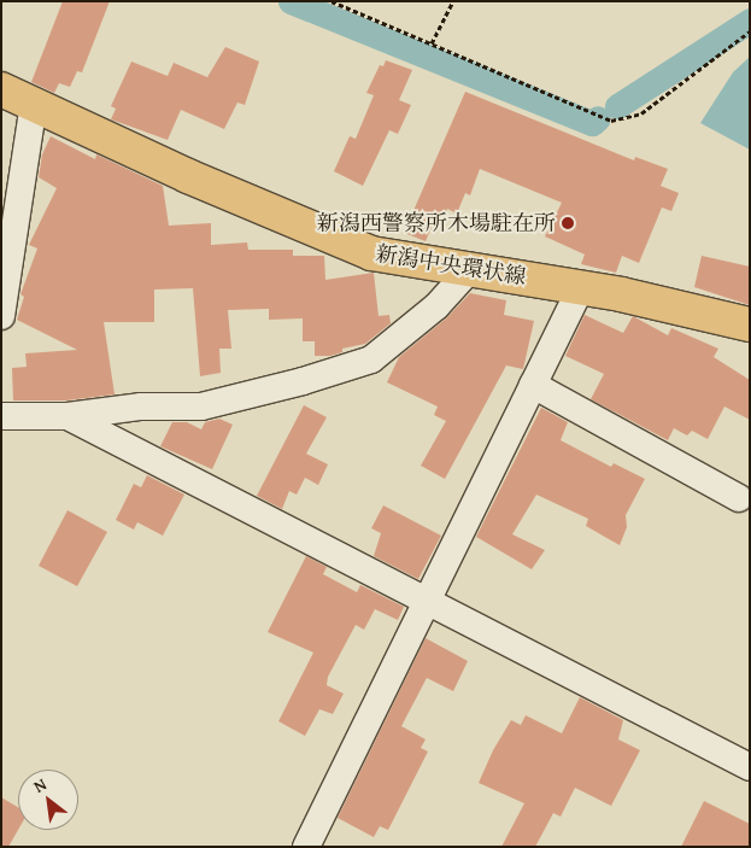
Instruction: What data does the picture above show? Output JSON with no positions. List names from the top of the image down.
{
  "streets": {
    "main road": ["新潟中央環状線"]
  },
  "places": ["新潟西警察所木場駐在所"],
  "north": "top left"
}
